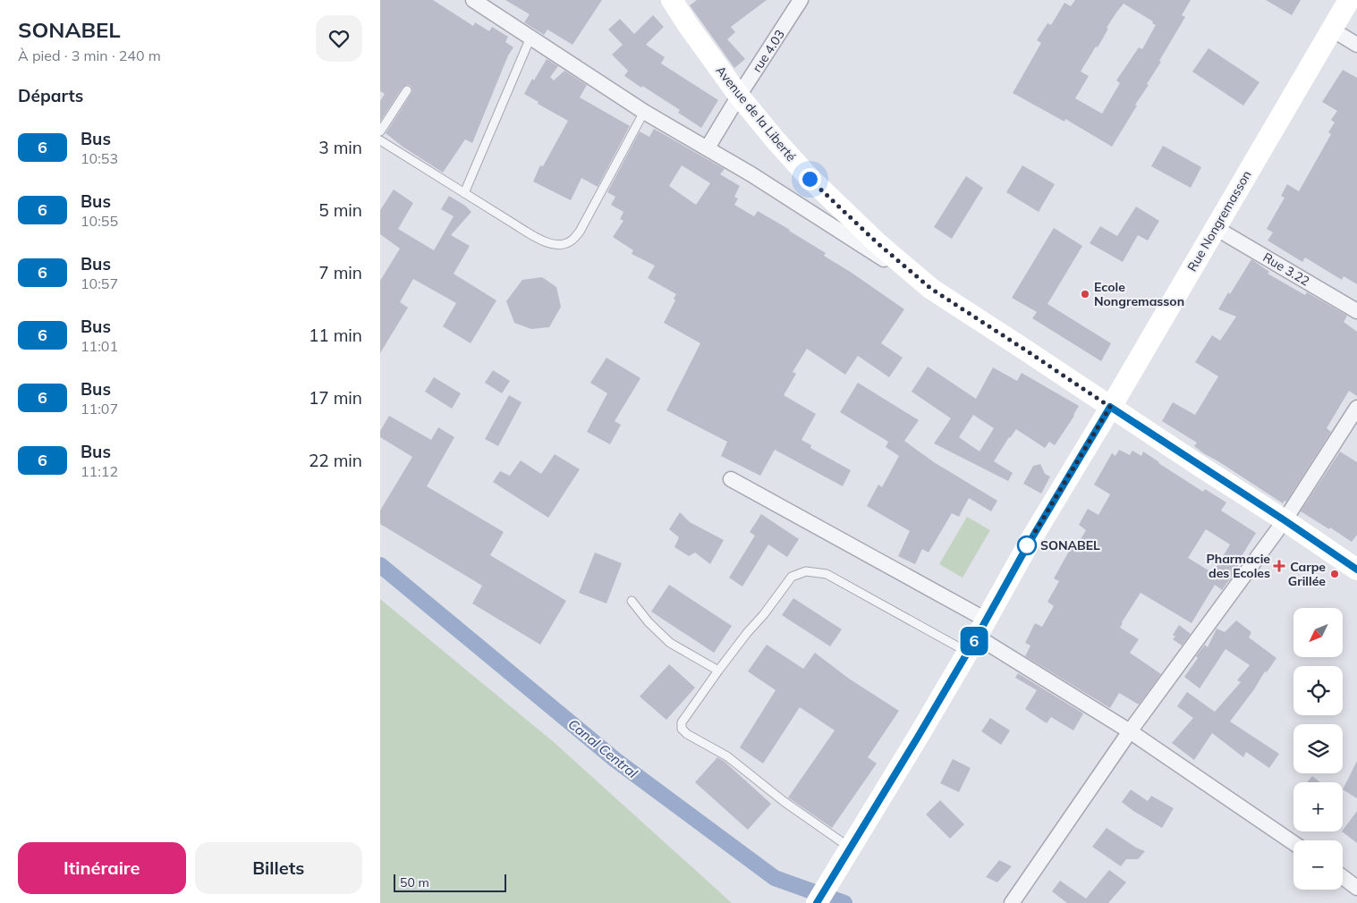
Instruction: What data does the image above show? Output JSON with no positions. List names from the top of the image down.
{
  "streets": {
    "street": [
      "rue 4.03",
      "Avenue de la Liberté",
      "Rue Nongremasson",
      "Rue 3.22"
    ]
  },
  "crossings": [
    ["rue 4.03", "Avenue de la Liberté"],
    ["Avenue de la Liberté", "Rue Nongremasson"],
    ["Rue Nongremasson", "Rue 3.22"]
  ],
  "water": ["Canal Central"],
  "places": {
    "other": ["Ecole Nongremasson", "SONABEL", "Carpe Grillée"],
    "health": ["Pharmacie des Ecoles"]
  },
  "lines": ["bus line 6"],
  "scale_bar": "50 m",
  "north": "bottom left",
  "page": {
    "heading": [
      ["SONABEL", "À pied · 3 min · 240 m"],
      "Départs"
    ],
    "on_map": "6",
    "list": [
      {
        "mark": "6",
        "name": "Bus",
        "note": "10:53",
        "value": "3 min"
      },
      {
        "mark": "6",
        "name": "Bus",
        "note": "10:55",
        "value": "5 min"
      },
      {
        "mark": "6",
        "name": "Bus",
        "note": "10:57",
        "value": "7 min"
      },
      {
        "mark": "6",
        "name": "Bus",
        "note": "11:01",
        "value": "11 min"
      },
      {
        "mark": "6",
        "name": "Bus",
        "note": "11:07",
        "value": "17 min"
      },
      {
        "mark": "6",
        "name": "Bus",
        "note": "11:12",
        "value": "22 min"
      }
    ],
    "map_buttons": ["+", "−"],
    "buttons": ["Itinéraire", "Billets"],
    "scale": "50 m"
  }
}
